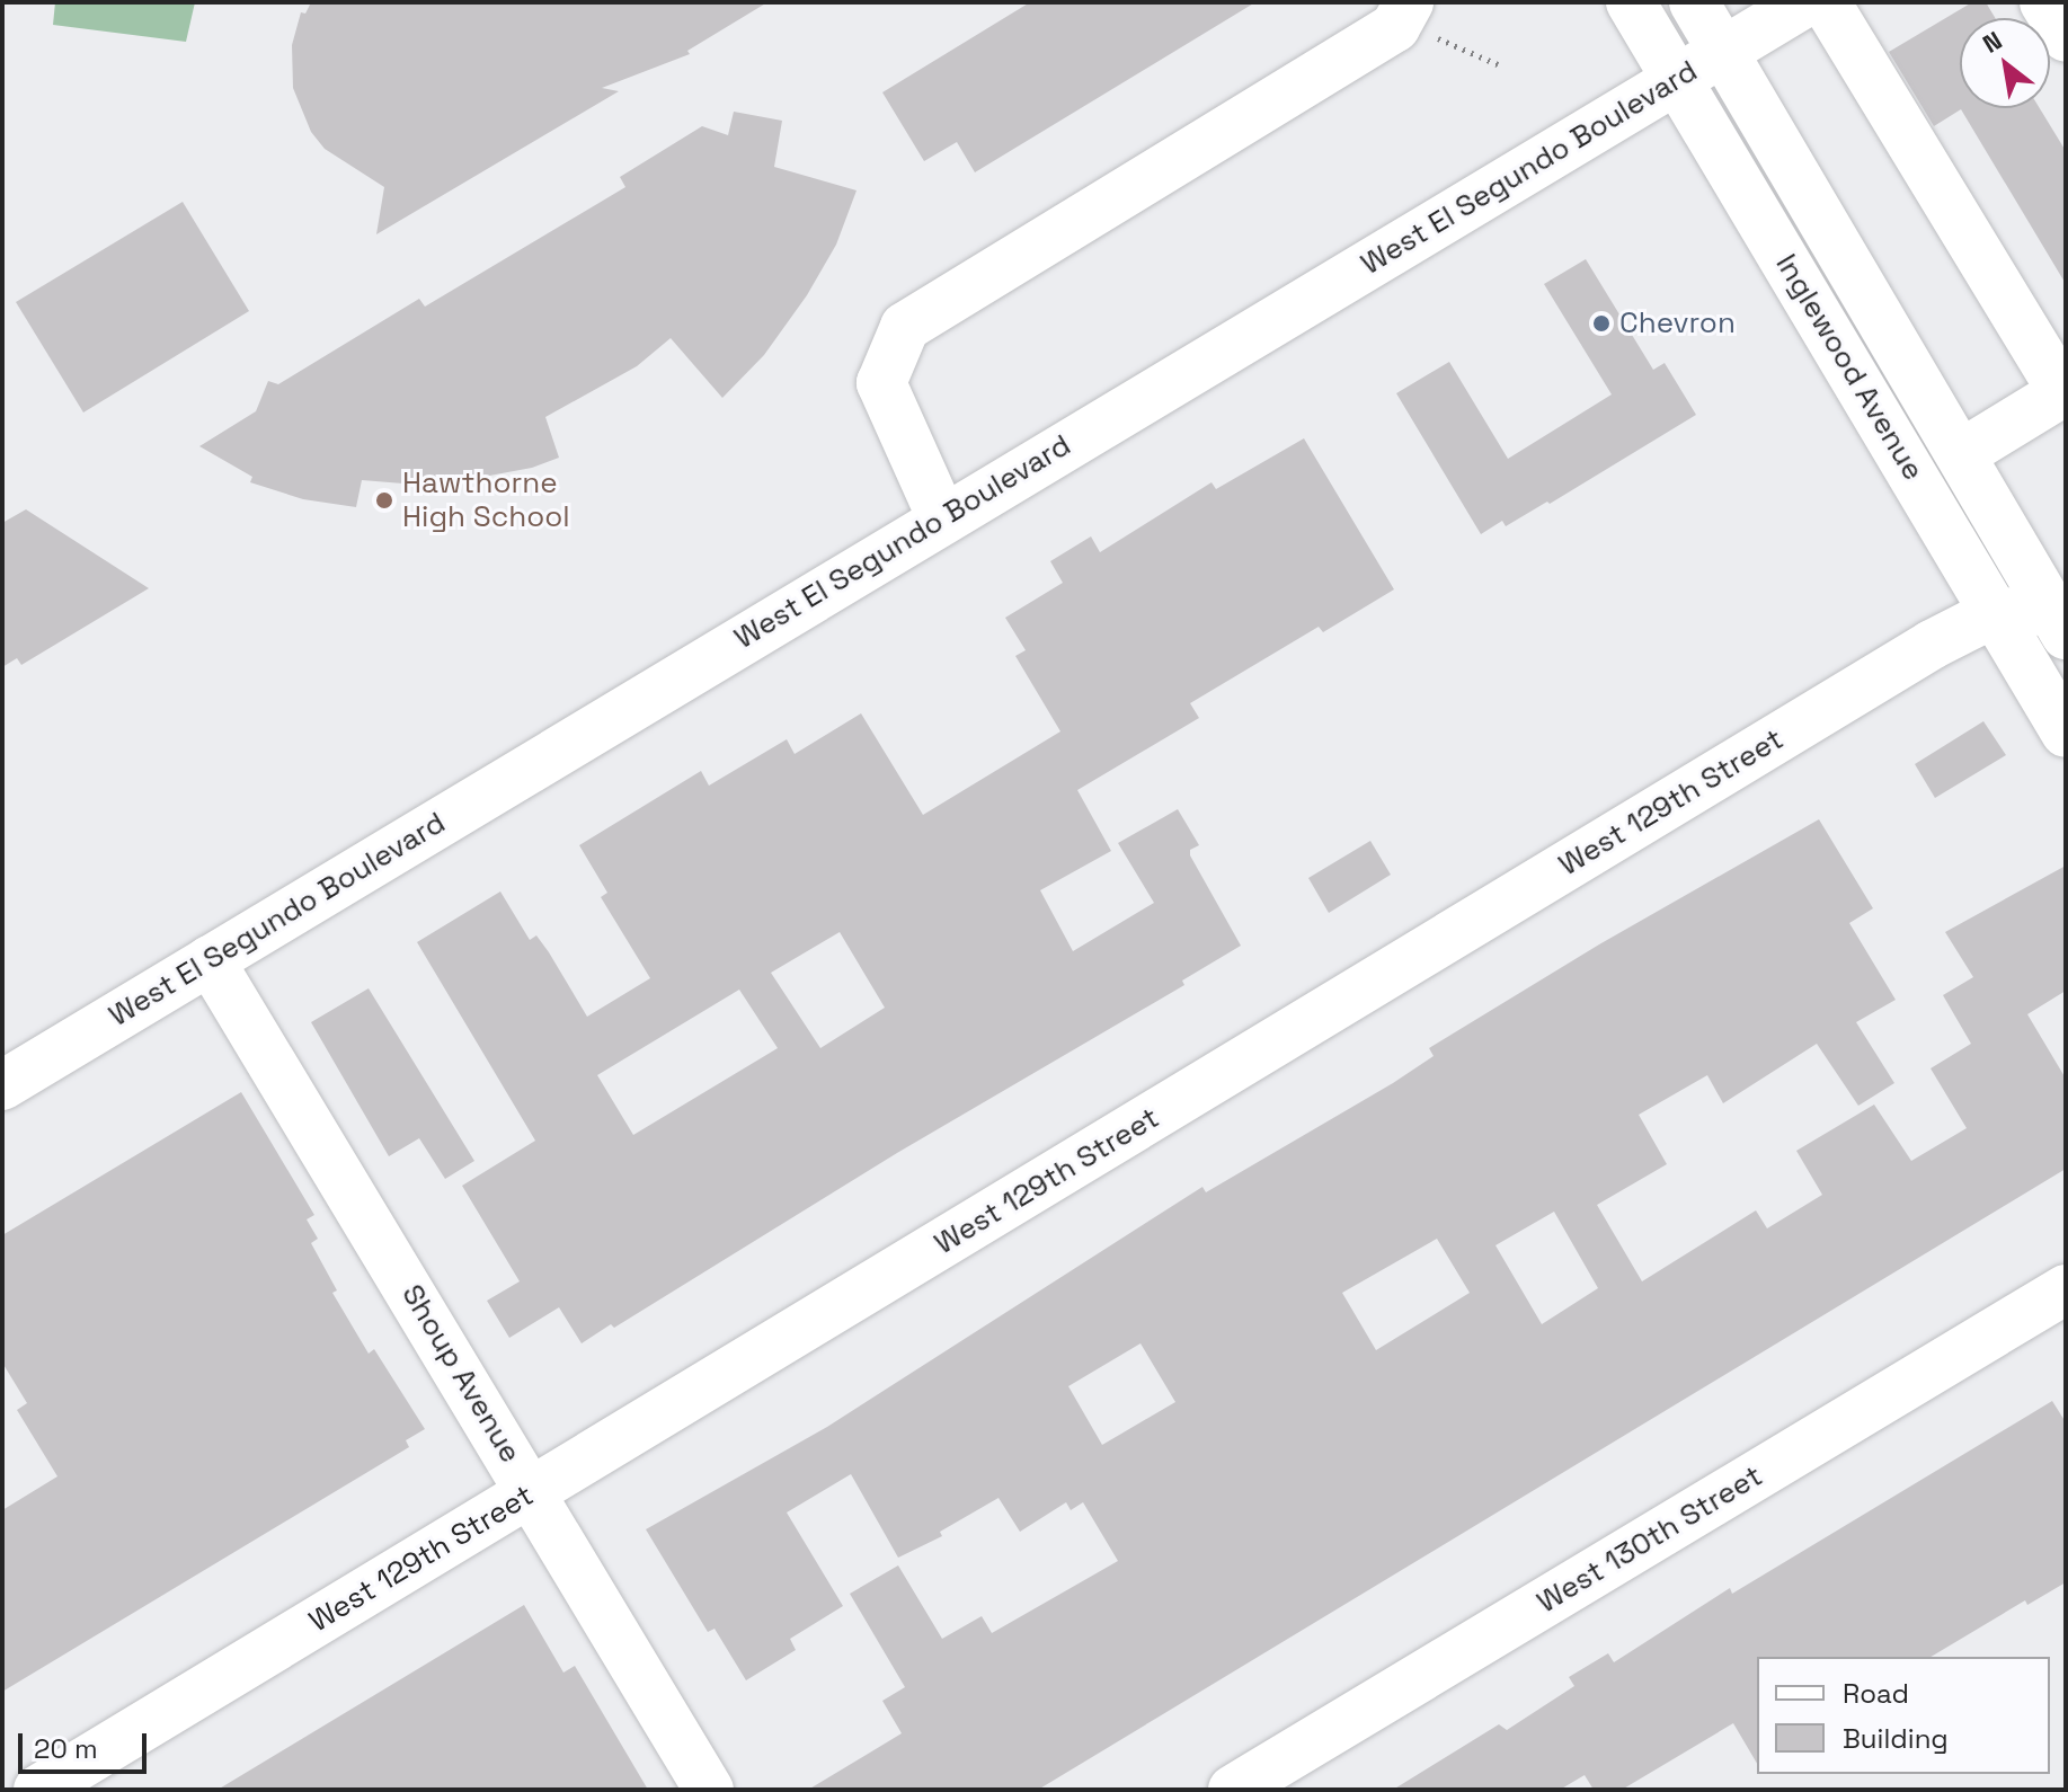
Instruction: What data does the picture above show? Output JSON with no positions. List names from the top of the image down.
{
  "streets": {
    "street": [
      "West El Segundo Boulevard",
      "Inglewood Avenue",
      "West 129th Street",
      "Shoup Avenue",
      "West 130th Street"
    ]
  },
  "crossings": [
    ["West El Segundo Boulevard", "Inglewood Avenue"],
    ["West El Segundo Boulevard", "Shoup Avenue"],
    ["Inglewood Avenue", "West 129th Street"],
    ["West 129th Street", "Shoup Avenue"]
  ],
  "places": ["Chevron", "Hawthorne High School"],
  "legend": ["Road", "Building"],
  "scale_bar": "20 m",
  "north": "top left"
}
